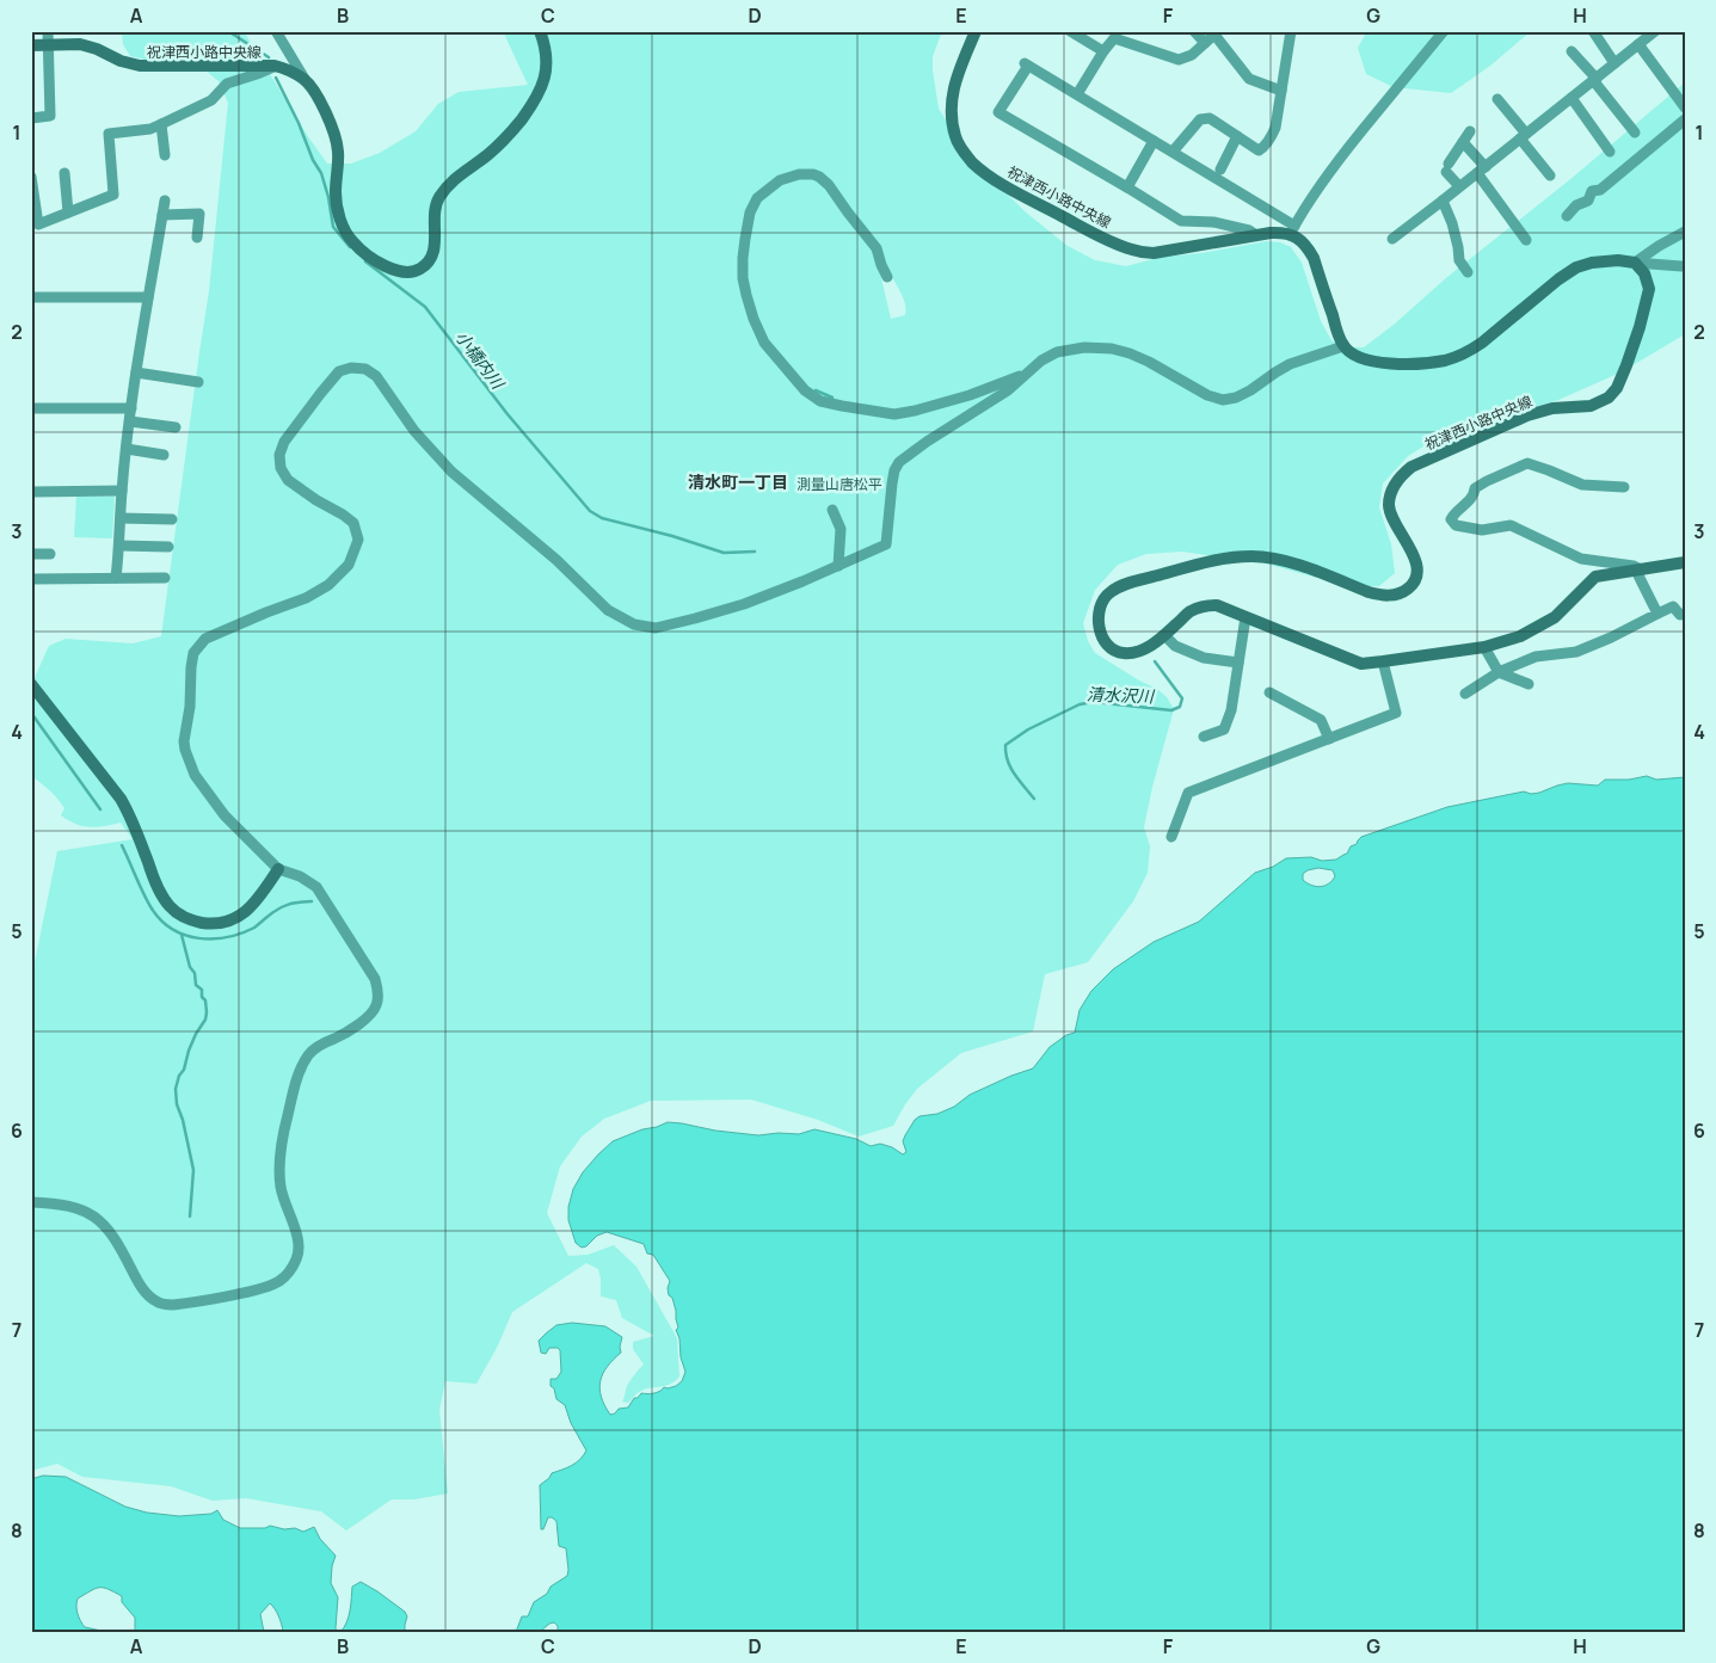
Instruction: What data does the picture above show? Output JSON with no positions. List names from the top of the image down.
{
  "streets": {
    "main road": ["祝津西小路中央線"]
  },
  "districts": ["清水町一丁目"],
  "water": ["小橋内川", "清水沢川"],
  "parks": ["測量山唐松平"],
  "grid": {
    "columns": [
      "A",
      "B",
      "C",
      "D",
      "E",
      "F",
      "G",
      "H"
    ],
    "rows": [
      "1",
      "2",
      "3",
      "4",
      "5",
      "6",
      "7",
      "8"
    ]
  }
}
